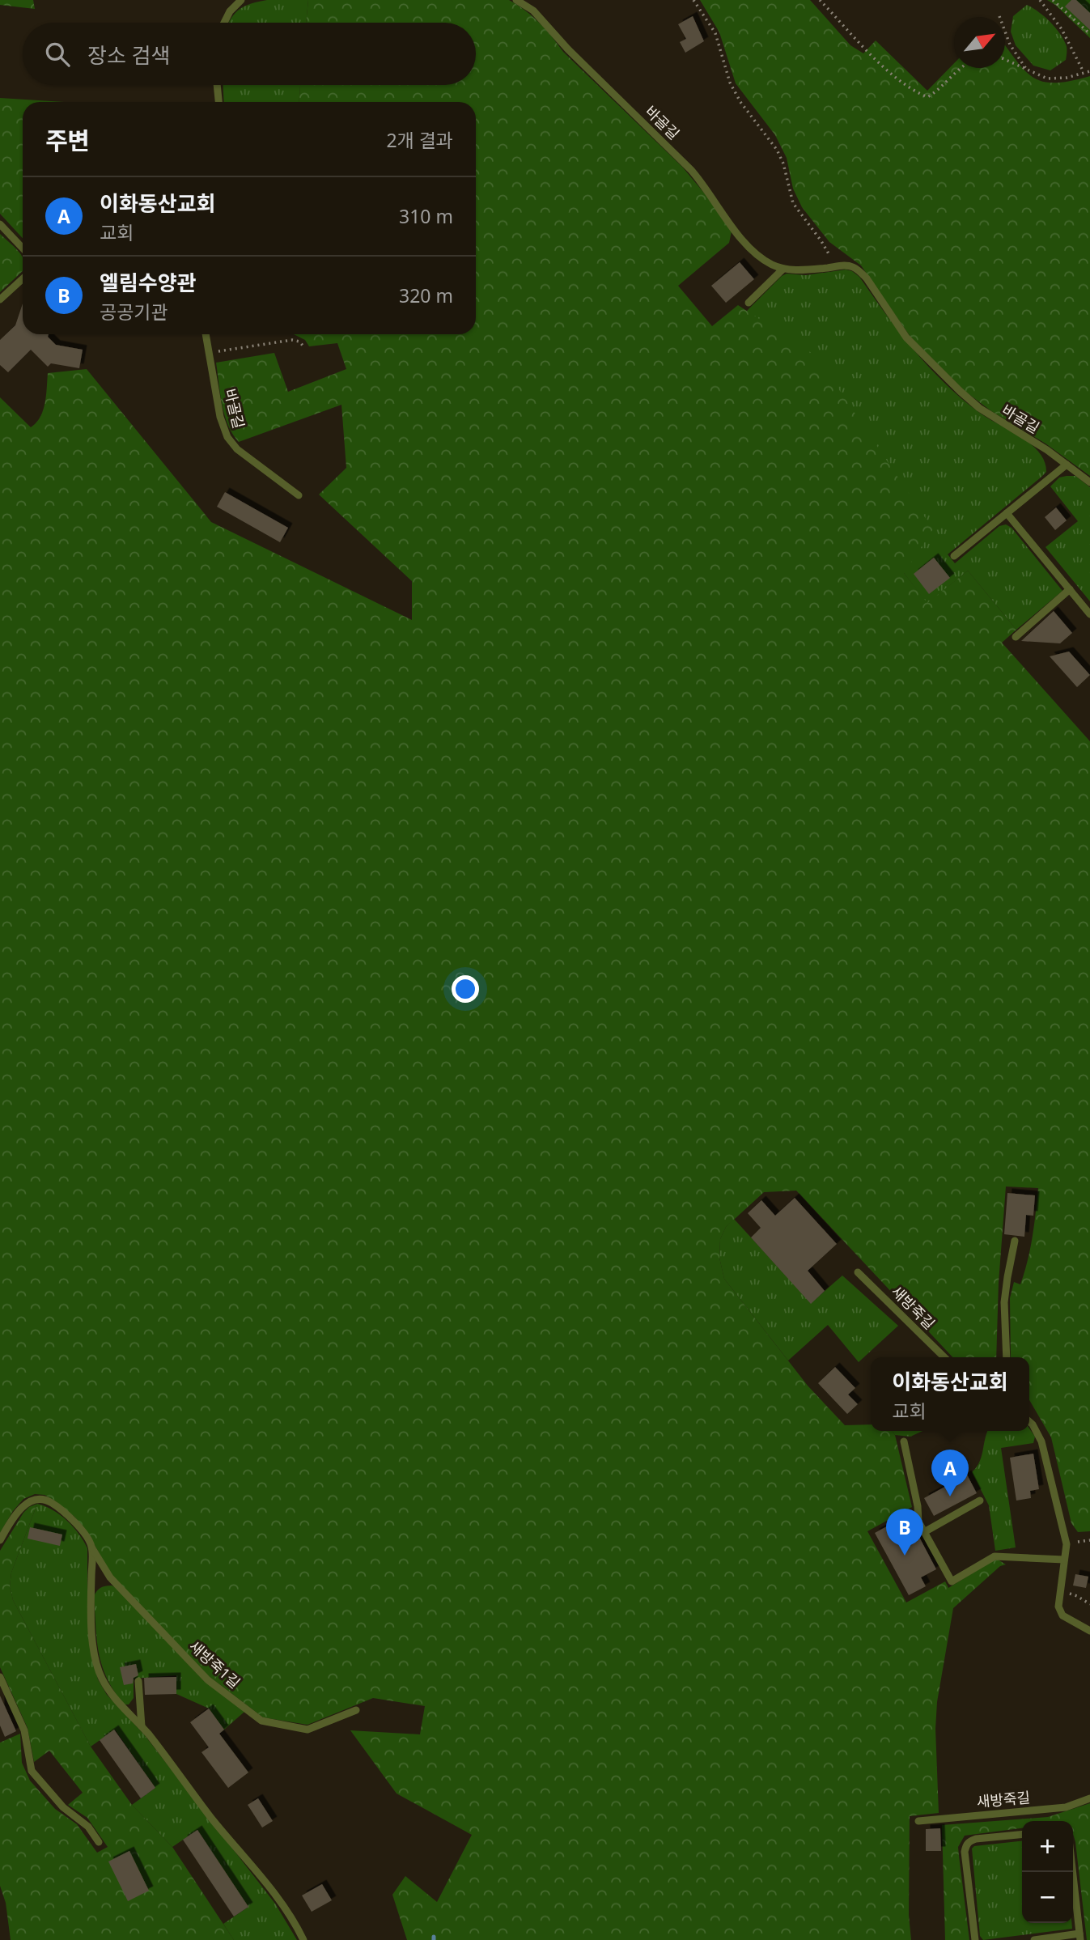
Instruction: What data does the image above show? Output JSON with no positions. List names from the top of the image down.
{
  "streets": {
    "lane": ["바골길", "새방죽길", "새방죽1길"]
  },
  "north": "top right",
  "page": {
    "search": "장소 검색",
    "heading": ["주변", "2개 결과"],
    "list": [
      {
        "mark": "A",
        "name": "이화동산교회",
        "note": "교회",
        "value": "310 m"
      },
      {
        "mark": "B",
        "name": "엘림수양관",
        "note": "공공기관",
        "value": "320 m"
      }
    ],
    "popup": ["이화동산교회", "교회"],
    "pins": ["A", "B"],
    "map_buttons": ["+", "−"]
  }
}
